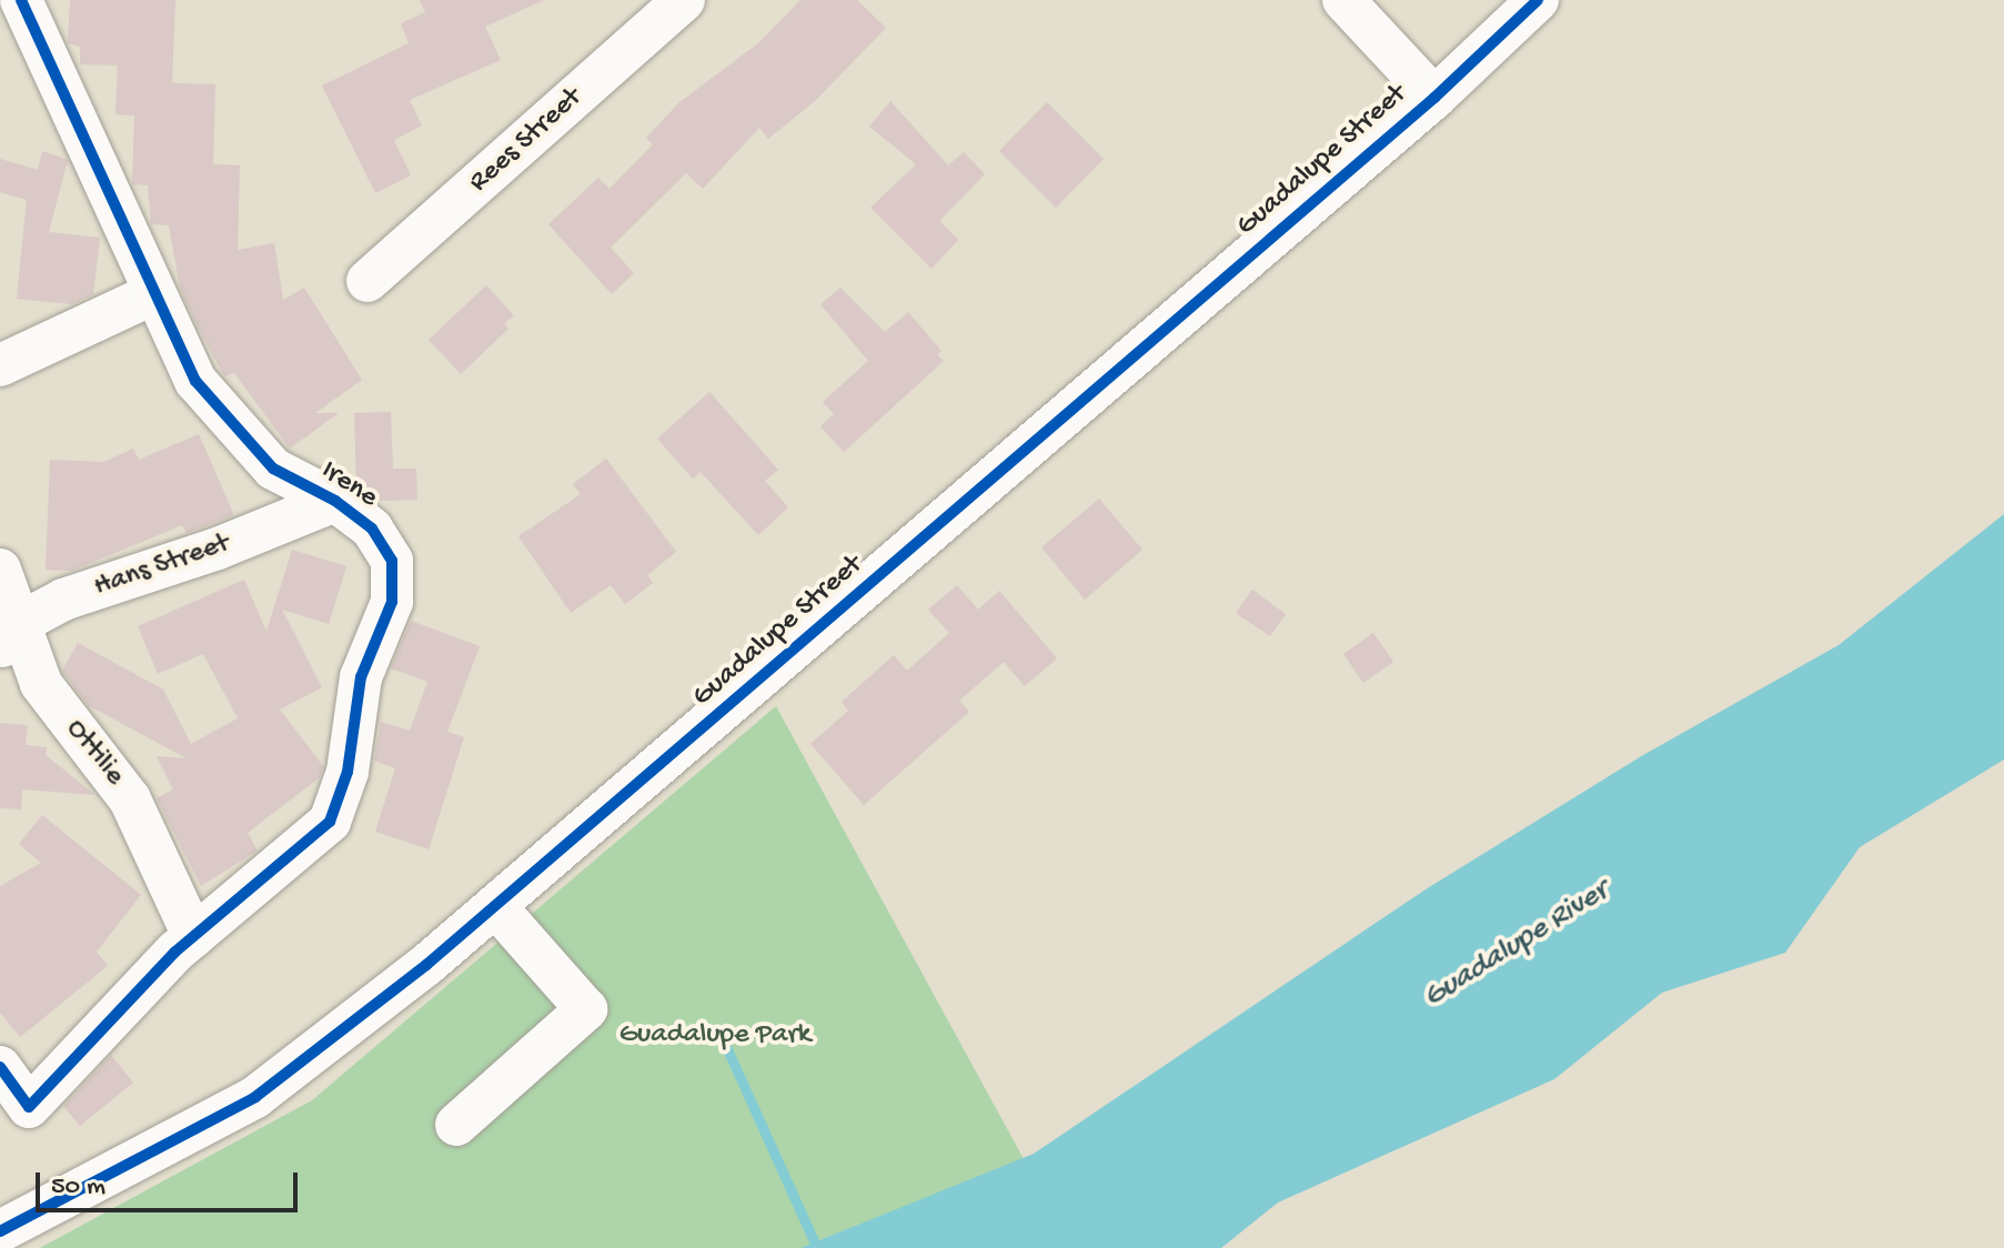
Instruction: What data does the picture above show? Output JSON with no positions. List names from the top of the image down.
{
  "streets": {
    "street": [
      "Rees Street",
      "Guadalupe Street",
      "Irene",
      "Hans Street",
      "Ottilie"
    ]
  },
  "crossings": [
    ["Irene", "Hans Street"],
    ["Irene", "Ottilie"],
    ["Hans Street", "Ottilie"]
  ],
  "water": ["Guadalupe River"],
  "parks": ["Guadalupe Park"],
  "scale_bar": "50 m"
}
